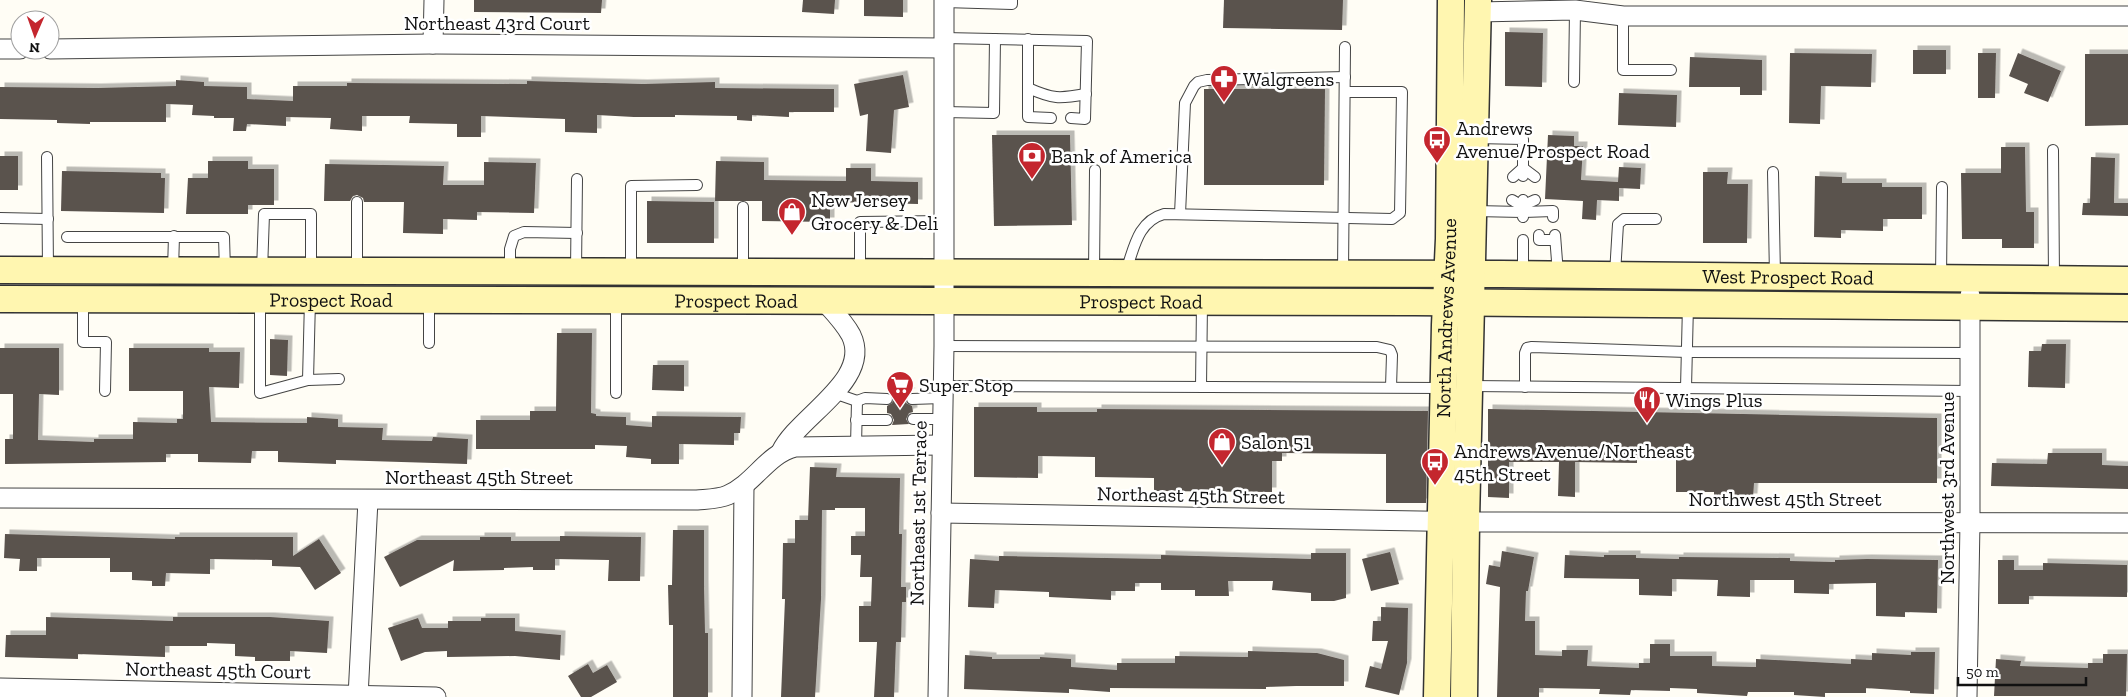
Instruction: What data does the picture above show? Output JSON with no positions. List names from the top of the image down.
{
  "streets": {
    "main road": ["West Prospect Road", "Prospect Road", "North Andrews Avenue"],
    "street": [
      "Northeast 43rd Court",
      "Northeast 45th Street",
      "Northwest 3rd Avenue",
      "Northwest 45th Street",
      "Northeast 1st Terrace",
      "Northeast 45th Court"
    ]
  },
  "crossings": [
    ["Northeast 43rd Court", "Northeast 1st Terrace"],
    ["West Prospect Road", "Prospect Road"],
    ["West Prospect Road", "North Andrews Avenue"],
    ["West Prospect Road", "Northwest 3rd Avenue"],
    ["Prospect Road", "North Andrews Avenue"],
    ["Prospect Road", "Northeast 1st Terrace"],
    ["North Andrews Avenue", "Northeast 45th Street"],
    ["North Andrews Avenue", "Northwest 45th Street"],
    ["Northeast 45th Street", "Northwest 45th Street"],
    ["Northeast 45th Street", "Northeast 1st Terrace"],
    ["Northwest 3rd Avenue", "Northwest 45th Street"]
  ],
  "places": {
    "pharmacy": ["Walgreens"],
    "bus stop": ["Andrews Avenue/Prospect Road", "Andrews Avenue/Northeast 45th Street"],
    "bank": ["Bank of America"],
    "shop": ["New Jersey Grocery & Deli", "Salon 51"],
    "supermarket": ["Super Stop"],
    "restaurant": ["Wings Plus"]
  },
  "scale_bar": "50 m",
  "north": "bottom"
}
